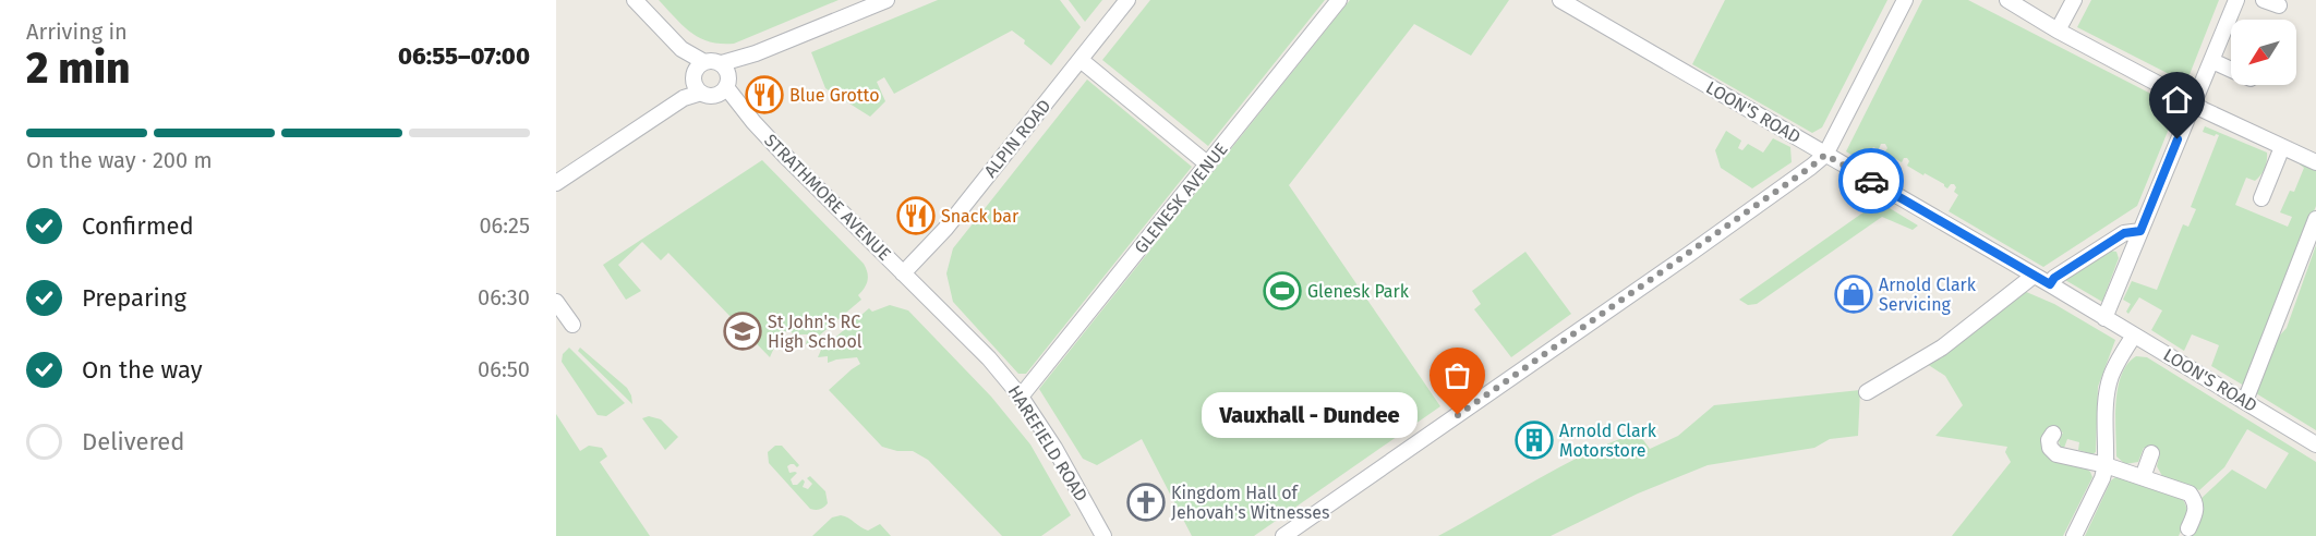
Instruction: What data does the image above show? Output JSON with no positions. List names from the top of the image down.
{
  "streets": {
    "street": [
      "LOON'S ROAD",
      "ALPIN ROAD",
      "STRATHMORE AVENUE",
      "GLENESK AVENUE",
      "HAREFIELD ROAD"
    ]
  },
  "crossings": [
    ["ALPIN ROAD", "STRATHMORE AVENUE"],
    ["ALPIN ROAD", "HAREFIELD ROAD"],
    ["STRATHMORE AVENUE", "HAREFIELD ROAD"],
    ["GLENESK AVENUE", "HAREFIELD ROAD"]
  ],
  "places": {
    "restaurant": ["Blue Grotto", "Snack bar"],
    "sports": ["Glenesk Park"],
    "shop": ["Arnold Clark Servicing"],
    "school or university": ["St John's RC High School"],
    "other": ["Vauxhall - Dundee"],
    "building": ["Arnold Clark Motorstore"],
    "church": ["Kingdom Hall of Jehovah's Witnesses"]
  },
  "north": "bottom left",
  "page": {
    "heading": ["2 min", "Arriving in", "06:55–07:00"],
    "bar": "On the way · 200 m",
    "list": [
      ["Confirmed", "06:25"],
      ["Preparing", "06:30"],
      ["On the way", "06:50"],
      "Delivered"
    ],
    "bubble": "Vauxhall - Dundee"
  }
}
